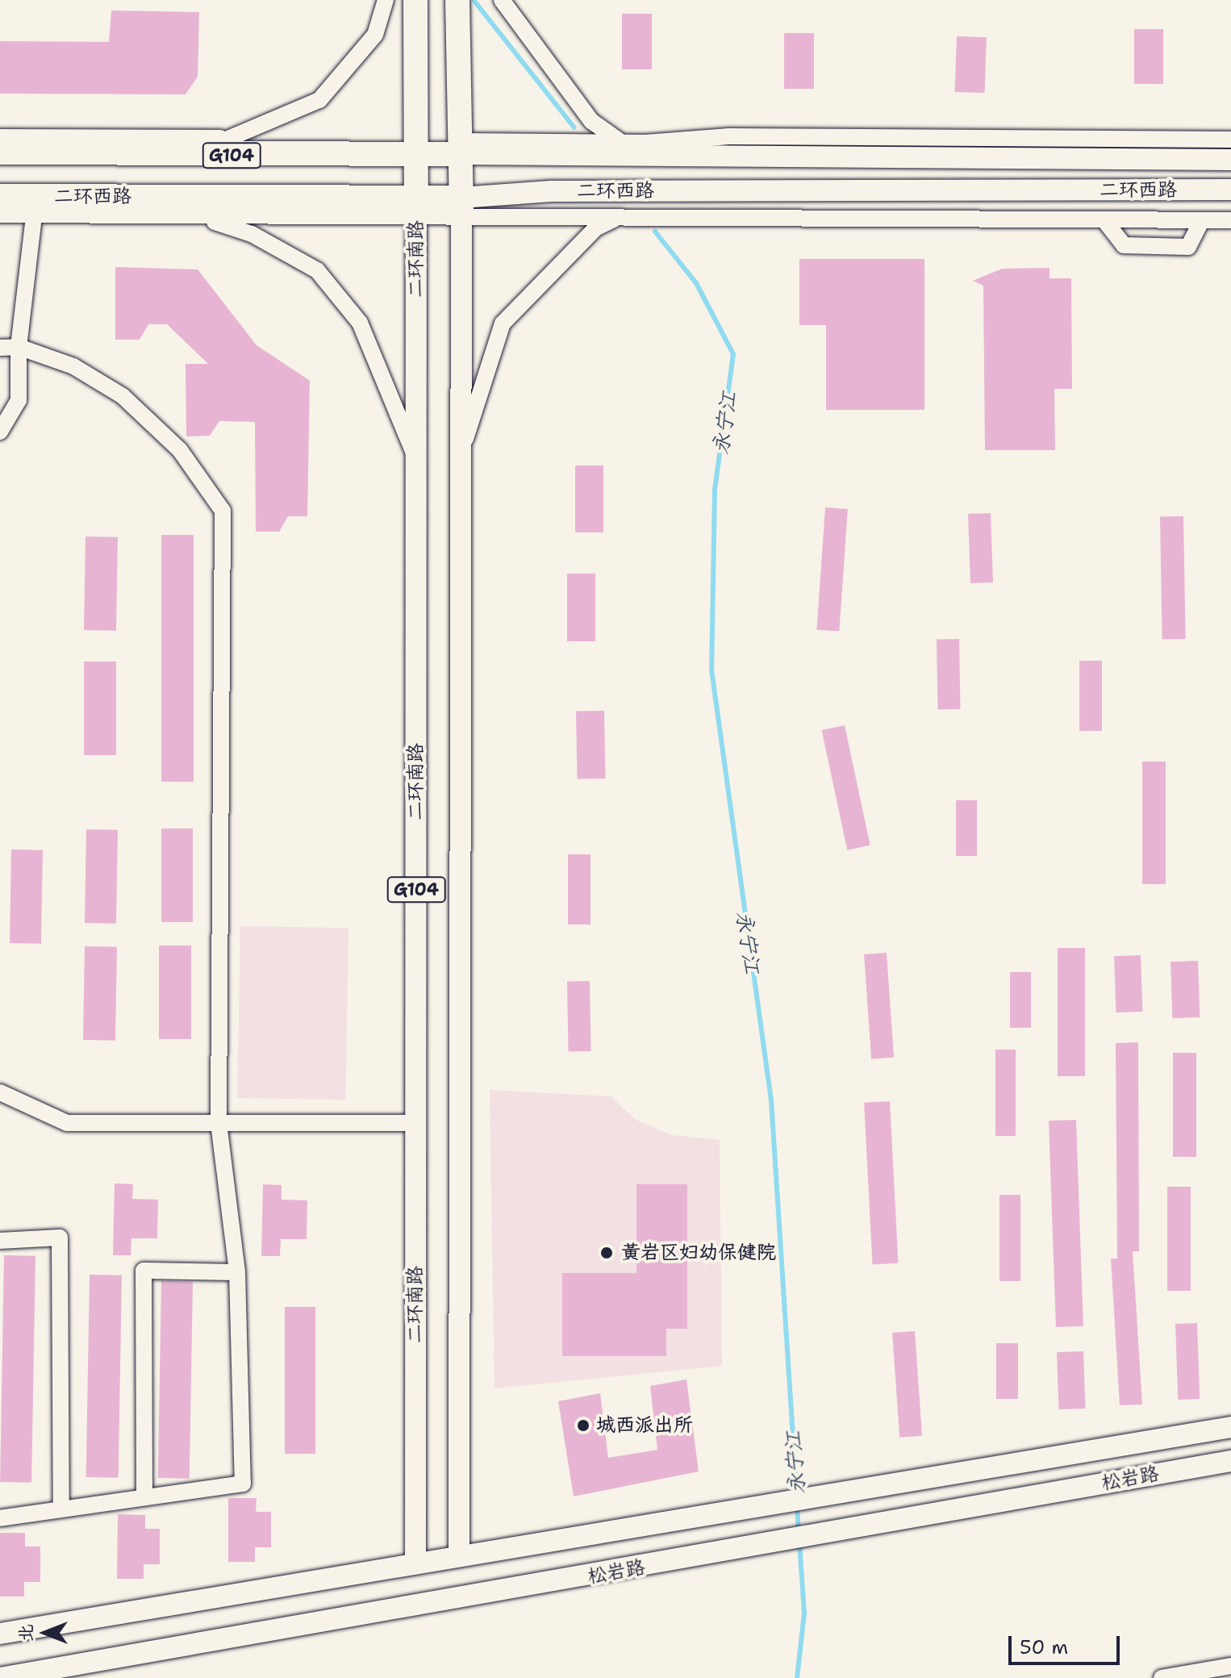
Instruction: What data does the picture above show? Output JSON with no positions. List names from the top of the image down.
{
  "streets": {
    "highway": ["G104", "二环西路", "二环南路"],
    "main road": ["松岩路"]
  },
  "crossings": [
    ["G104", "二环西路"],
    ["G104", "松岩路"],
    ["二环西路", "二环南路"],
    ["二环南路", "松岩路"]
  ],
  "water": ["永宁江"],
  "places": ["黄岩区妇幼保健院", "城西派出所"],
  "scale_bar": "50 m",
  "north": "left"
}
